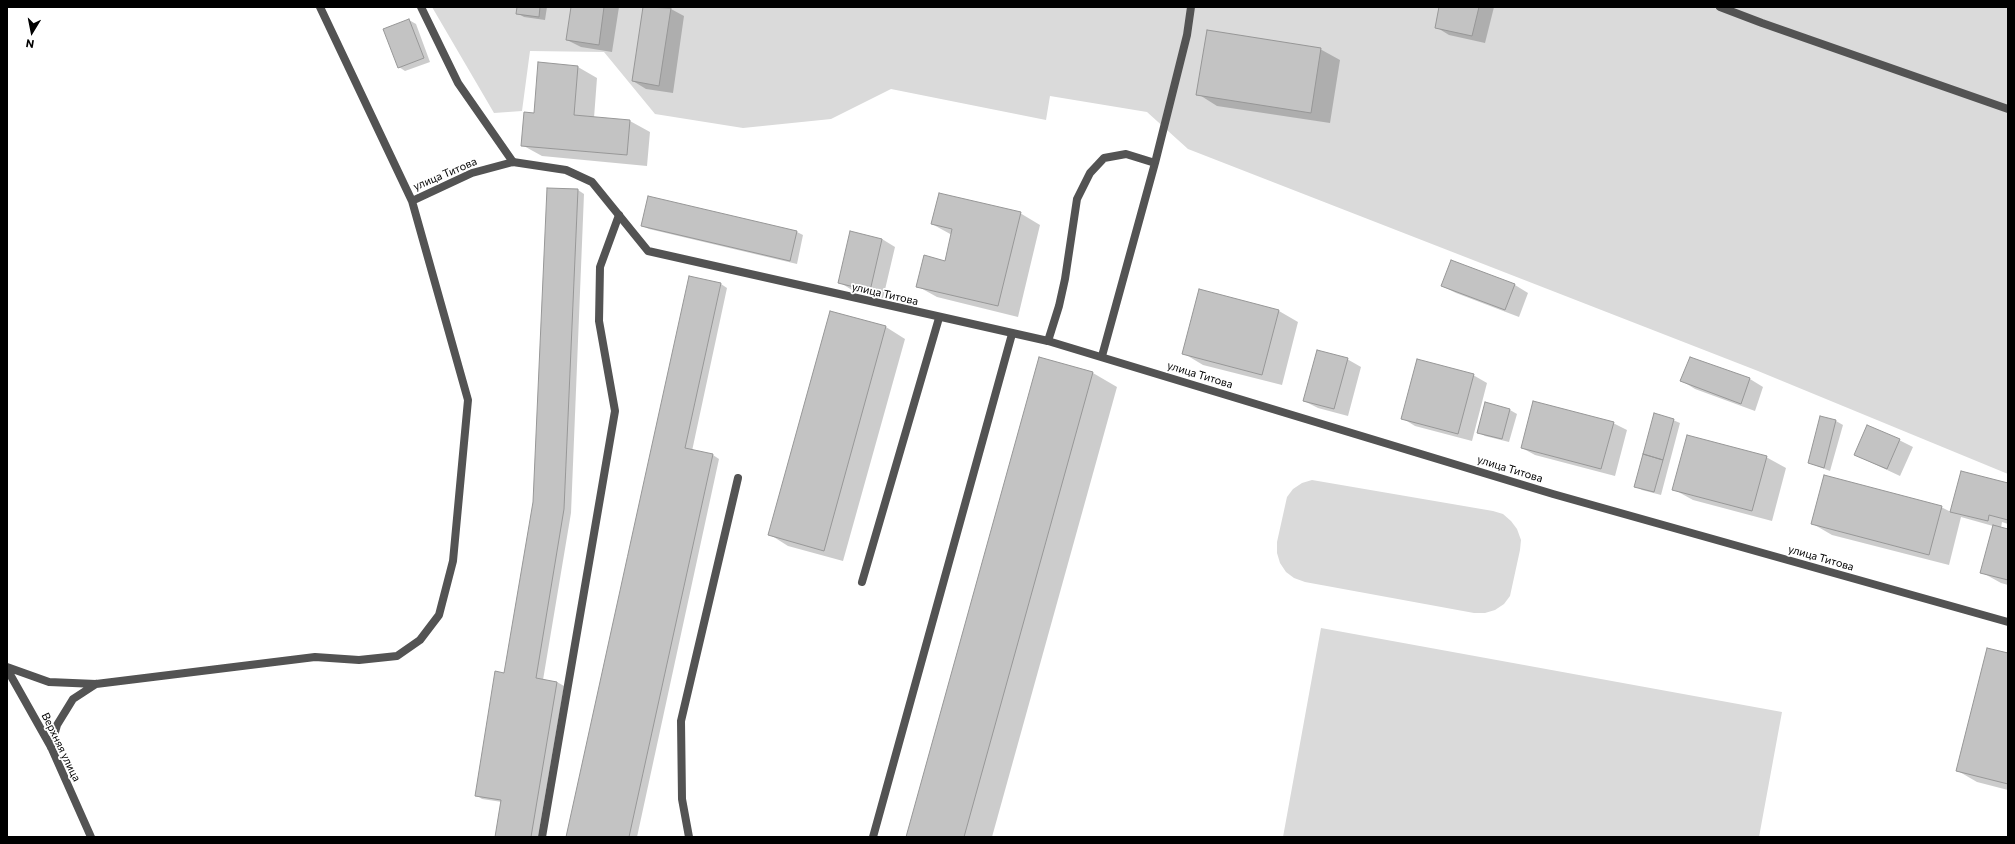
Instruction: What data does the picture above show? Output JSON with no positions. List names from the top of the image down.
{
  "streets": {
    "street": ["улица Титова", "Верхняя улица"]
  },
  "north": "bottom"
}
